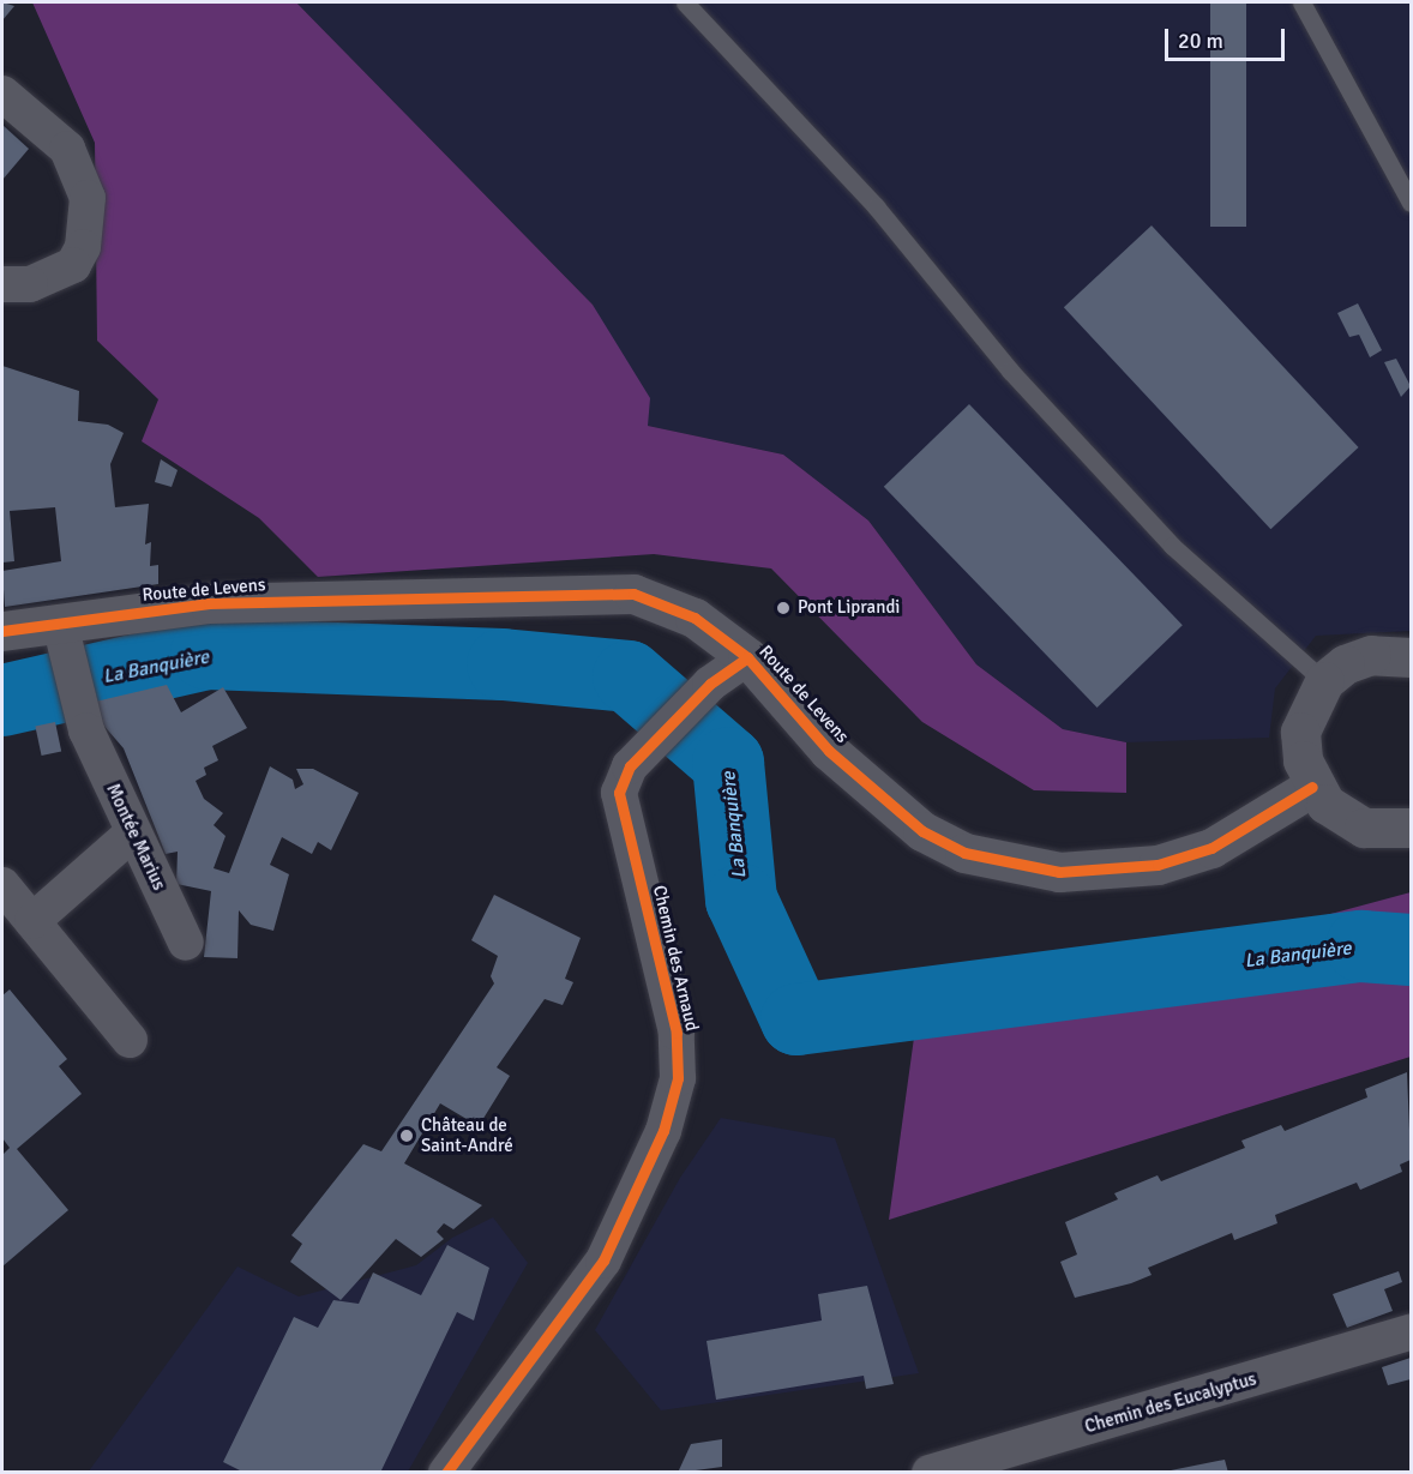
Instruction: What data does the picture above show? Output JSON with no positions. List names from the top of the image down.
{
  "streets": {
    "street": [
      "Route de Levens",
      "Montée Marius",
      "Chemin des Arnaud",
      "Chemin des Eucalyptus"
    ]
  },
  "crossings": [
    ["Route de Levens", "Montée Marius"],
    ["Route de Levens", "Chemin des Arnaud"]
  ],
  "water": ["La Banquière"],
  "places": ["Pont Liprandi", "Château de Saint-André"],
  "scale_bar": "20 m"
}
